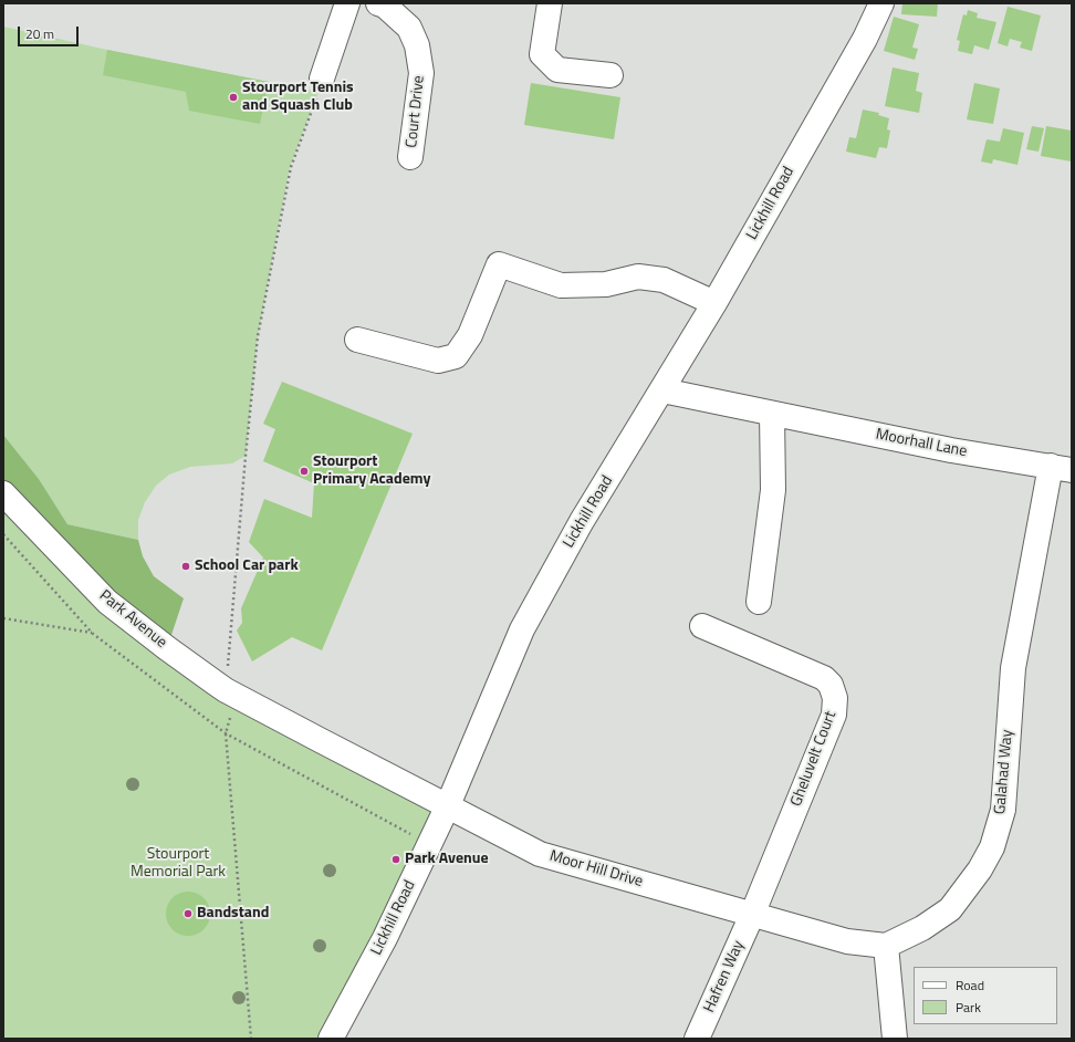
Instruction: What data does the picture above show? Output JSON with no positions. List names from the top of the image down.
{
  "streets": {
    "street": [
      "Court Drive",
      "Lickhill Road",
      "Moorhall Lane",
      "Park Avenue",
      "Gheluvelt Court",
      "Galahad Way",
      "Moor Hill Drive",
      "Hafren Way"
    ]
  },
  "crossings": [
    ["Lickhill Road", "Moorhall Lane"],
    ["Lickhill Road", "Park Avenue"],
    ["Lickhill Road", "Moor Hill Drive"],
    ["Moorhall Lane", "Galahad Way"],
    ["Park Avenue", "Moor Hill Drive"],
    ["Gheluvelt Court", "Moor Hill Drive"],
    ["Gheluvelt Court", "Hafren Way"],
    ["Moor Hill Drive", "Hafren Way"]
  ],
  "parks": ["Stourport Memorial Park"],
  "places": [
    "Stourport Tennis and Squash Club",
    "Stourport Primary Academy",
    "School Car park",
    "Park Avenue",
    "Bandstand"
  ],
  "legend": ["Road", "Park"],
  "scale_bar": "20 m"
}
